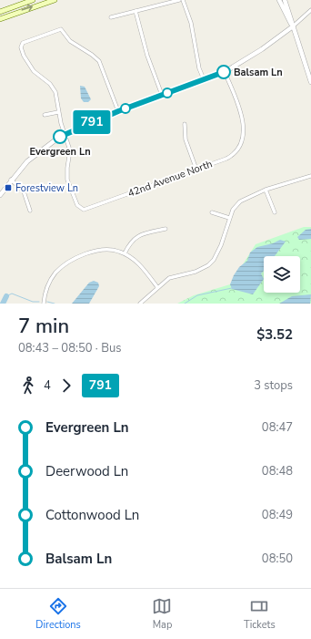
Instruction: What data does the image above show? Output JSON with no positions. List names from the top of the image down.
{
  "streets": {
    "street": ["42nd Avenue North"]
  },
  "places": {
    "other": ["Balsam Ln", "Evergreen Ln"],
    "transit": ["Forestview Ln"]
  },
  "lines": ["bus line 791"],
  "page": {
    "on_map": "791",
    "heading": ["7 min", "08:43 – 08:50 · Bus", "$3.52"],
    "legs": ["4", "791", "3 stops"],
    "list": [
      {
        "name": "Evergreen Ln",
        "value": "08:47"
      },
      {
        "name": "Deerwood Ln",
        "value": "08:48"
      },
      {
        "name": "Cottonwood Ln",
        "value": "08:49"
      },
      {
        "name": "Balsam Ln",
        "value": "08:50"
      }
    ],
    "tabs": ["Directions", "Map", "Tickets"]
  }
}
